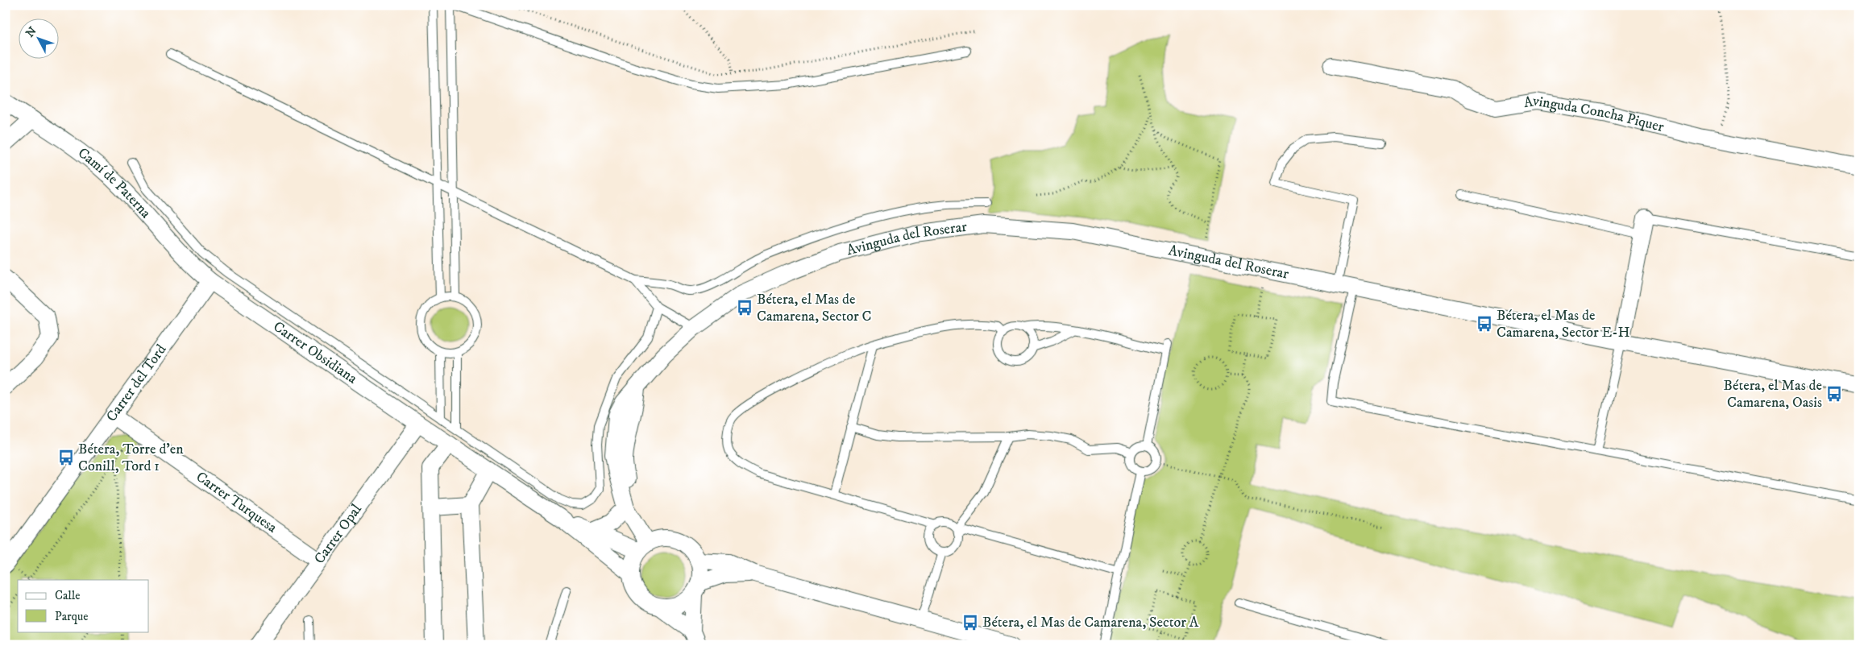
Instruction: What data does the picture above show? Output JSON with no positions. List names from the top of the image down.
{
  "streets": {
    "street": [
      "Avinguda Concha Piquer",
      "Camí de Paterna",
      "Avinguda del Roserar",
      "Carrer Obsidiana",
      "Carrer del Tord",
      "Carrer Turquesa",
      "Carrer Opal"
    ]
  },
  "crossings": [
    ["Camí de Paterna", "Carrer Obsidiana"],
    ["Camí de Paterna", "Carrer del Tord"],
    ["Carrer Obsidiana", "Carrer del Tord"],
    ["Carrer Obsidiana", "Carrer Opal"],
    ["Carrer del Tord", "Carrer Turquesa"],
    ["Carrer Turquesa", "Carrer Opal"]
  ],
  "places": {
    "bus stop": [
      "Bétera, el Mas de Camarena, Sector C",
      "Bétera, el Mas de Camarena, Sector E-H",
      "Bétera, el Mas de Camarena, Oasis",
      "Bétera, Torre d'en Conill, Tord 1",
      "Bétera, el Mas de Camarena, Sector A"
    ]
  },
  "legend": ["Calle", "Parque"],
  "north": "top left"
}
